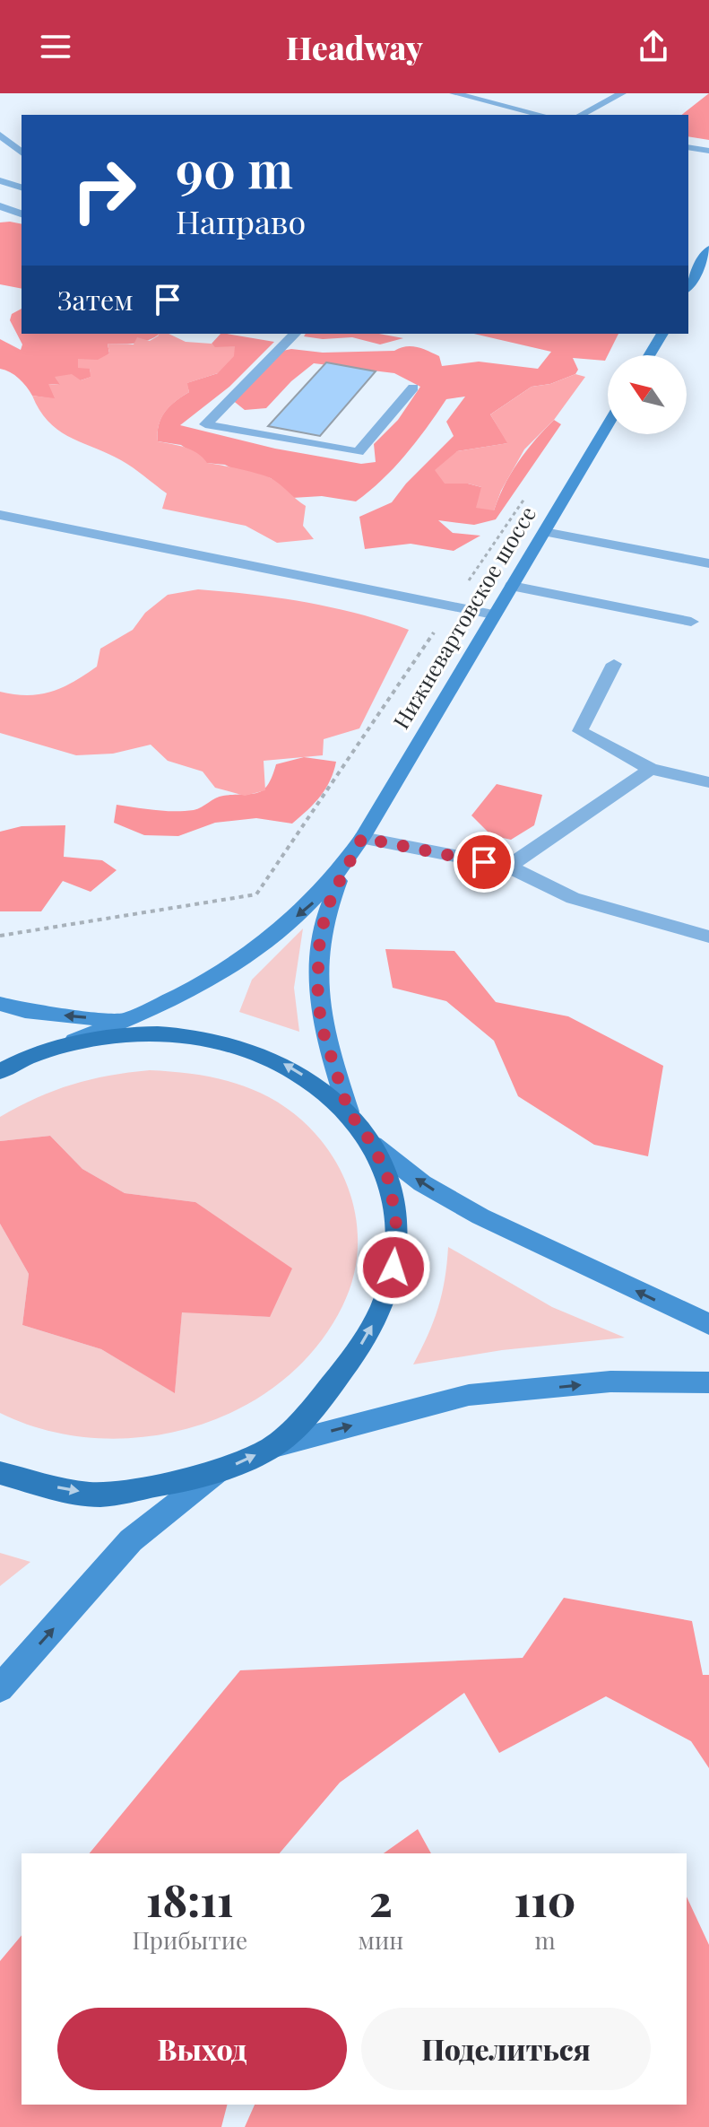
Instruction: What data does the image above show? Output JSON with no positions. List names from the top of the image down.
{
  "streets": {
    "street": ["Нижневартовское шоссе"]
  },
  "north": "top left",
  "page": {
    "header": "Headway",
    "turn": ["90 m", "Направо"],
    "then": "Затем",
    "eta": [
      "18:11",
      "Прибытие",
      "2",
      "мин",
      "110",
      "m"
    ],
    "buttons": ["Выход", "Поделиться"]
  }
}
